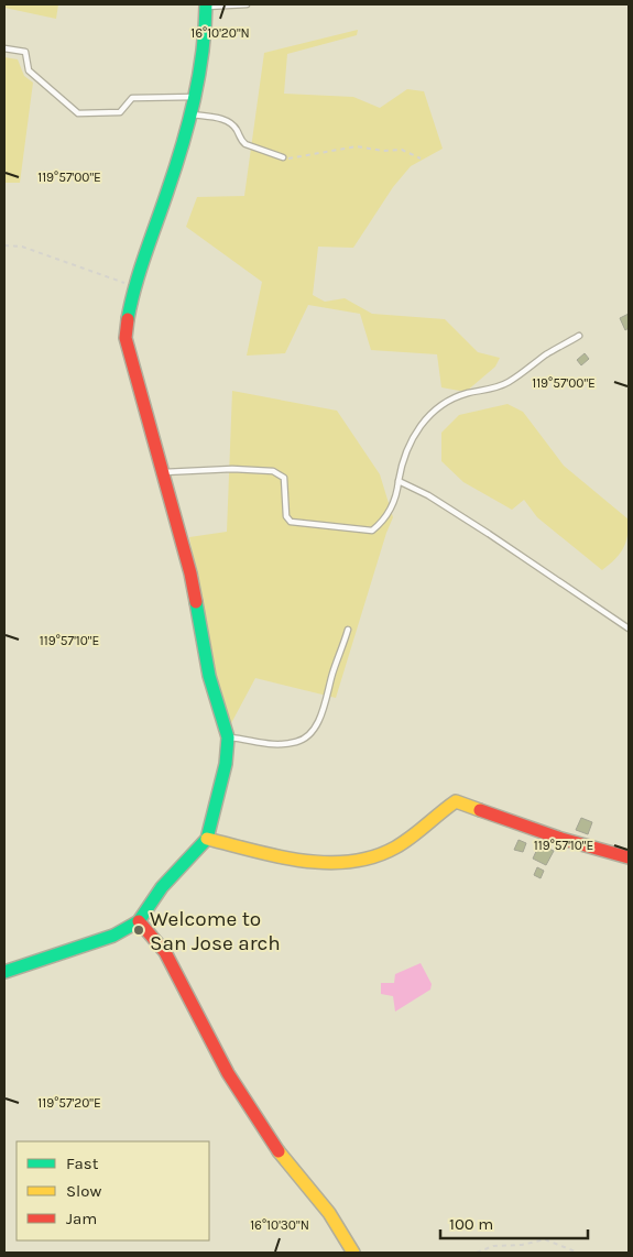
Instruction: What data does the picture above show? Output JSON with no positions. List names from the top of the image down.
{
  "places": ["Welcome to San Jose arch"],
  "legend": ["Fast", "Slow", "Jam"],
  "scale_bar": "100 m",
  "coordinates": [
    "16°10'20\"N",
    "119°57'00\"E",
    "119°57'10\"E",
    "119°57'20\"E",
    "16°10'30\"N"
  ]
}
